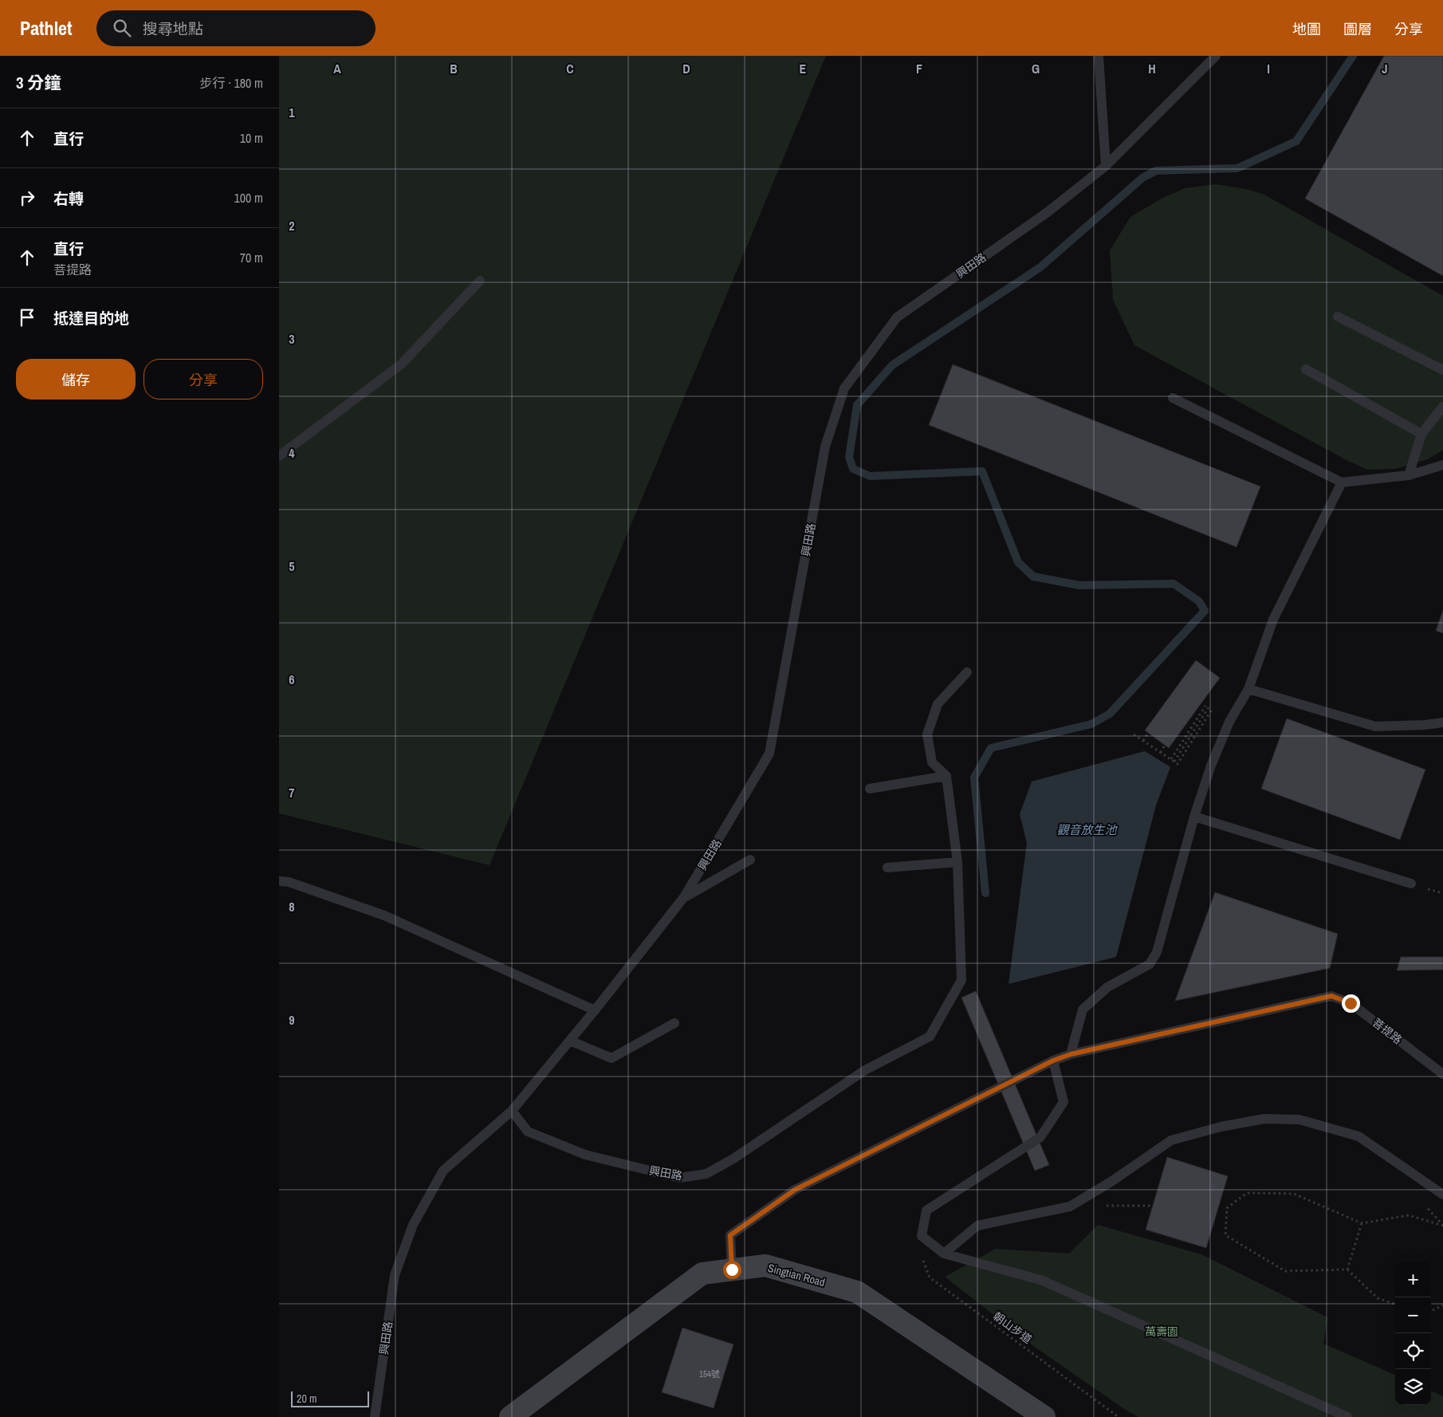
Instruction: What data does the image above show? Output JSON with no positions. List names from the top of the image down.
{
  "streets": {
    "street": ["Singtian Road"],
    "lane": ["興田路", "菩提路"],
    "path": ["朝山步道"]
  },
  "crossings": [
    ["菩提路", "Singtian Road"]
  ],
  "water": ["觀音放生池"],
  "parks": ["萬壽園"],
  "house_numbers": ["154號"],
  "scale_bar": "20 m",
  "page": {
    "header": "Pathlet",
    "search": "搜尋地點",
    "nav": ["地圖", "圖層", "分享"],
    "heading": ["3 分鐘", "步行 · 180 m"],
    "list": [
      ["直行", "10 m"],
      ["右轉", "100 m"],
      ["直行", "菩提路", "70 m"],
      "抵達目的地"
    ],
    "buttons": ["儲存", "分享"],
    "map_buttons": ["+", "−"],
    "scale": "20 m"
  },
  "grid": {
    "columns": [
      "A",
      "B",
      "C",
      "D",
      "E",
      "F",
      "G",
      "H",
      "I",
      "J"
    ],
    "rows": [
      "1",
      "2",
      "3",
      "4",
      "5",
      "6",
      "7",
      "8",
      "9"
    ]
  }
}
